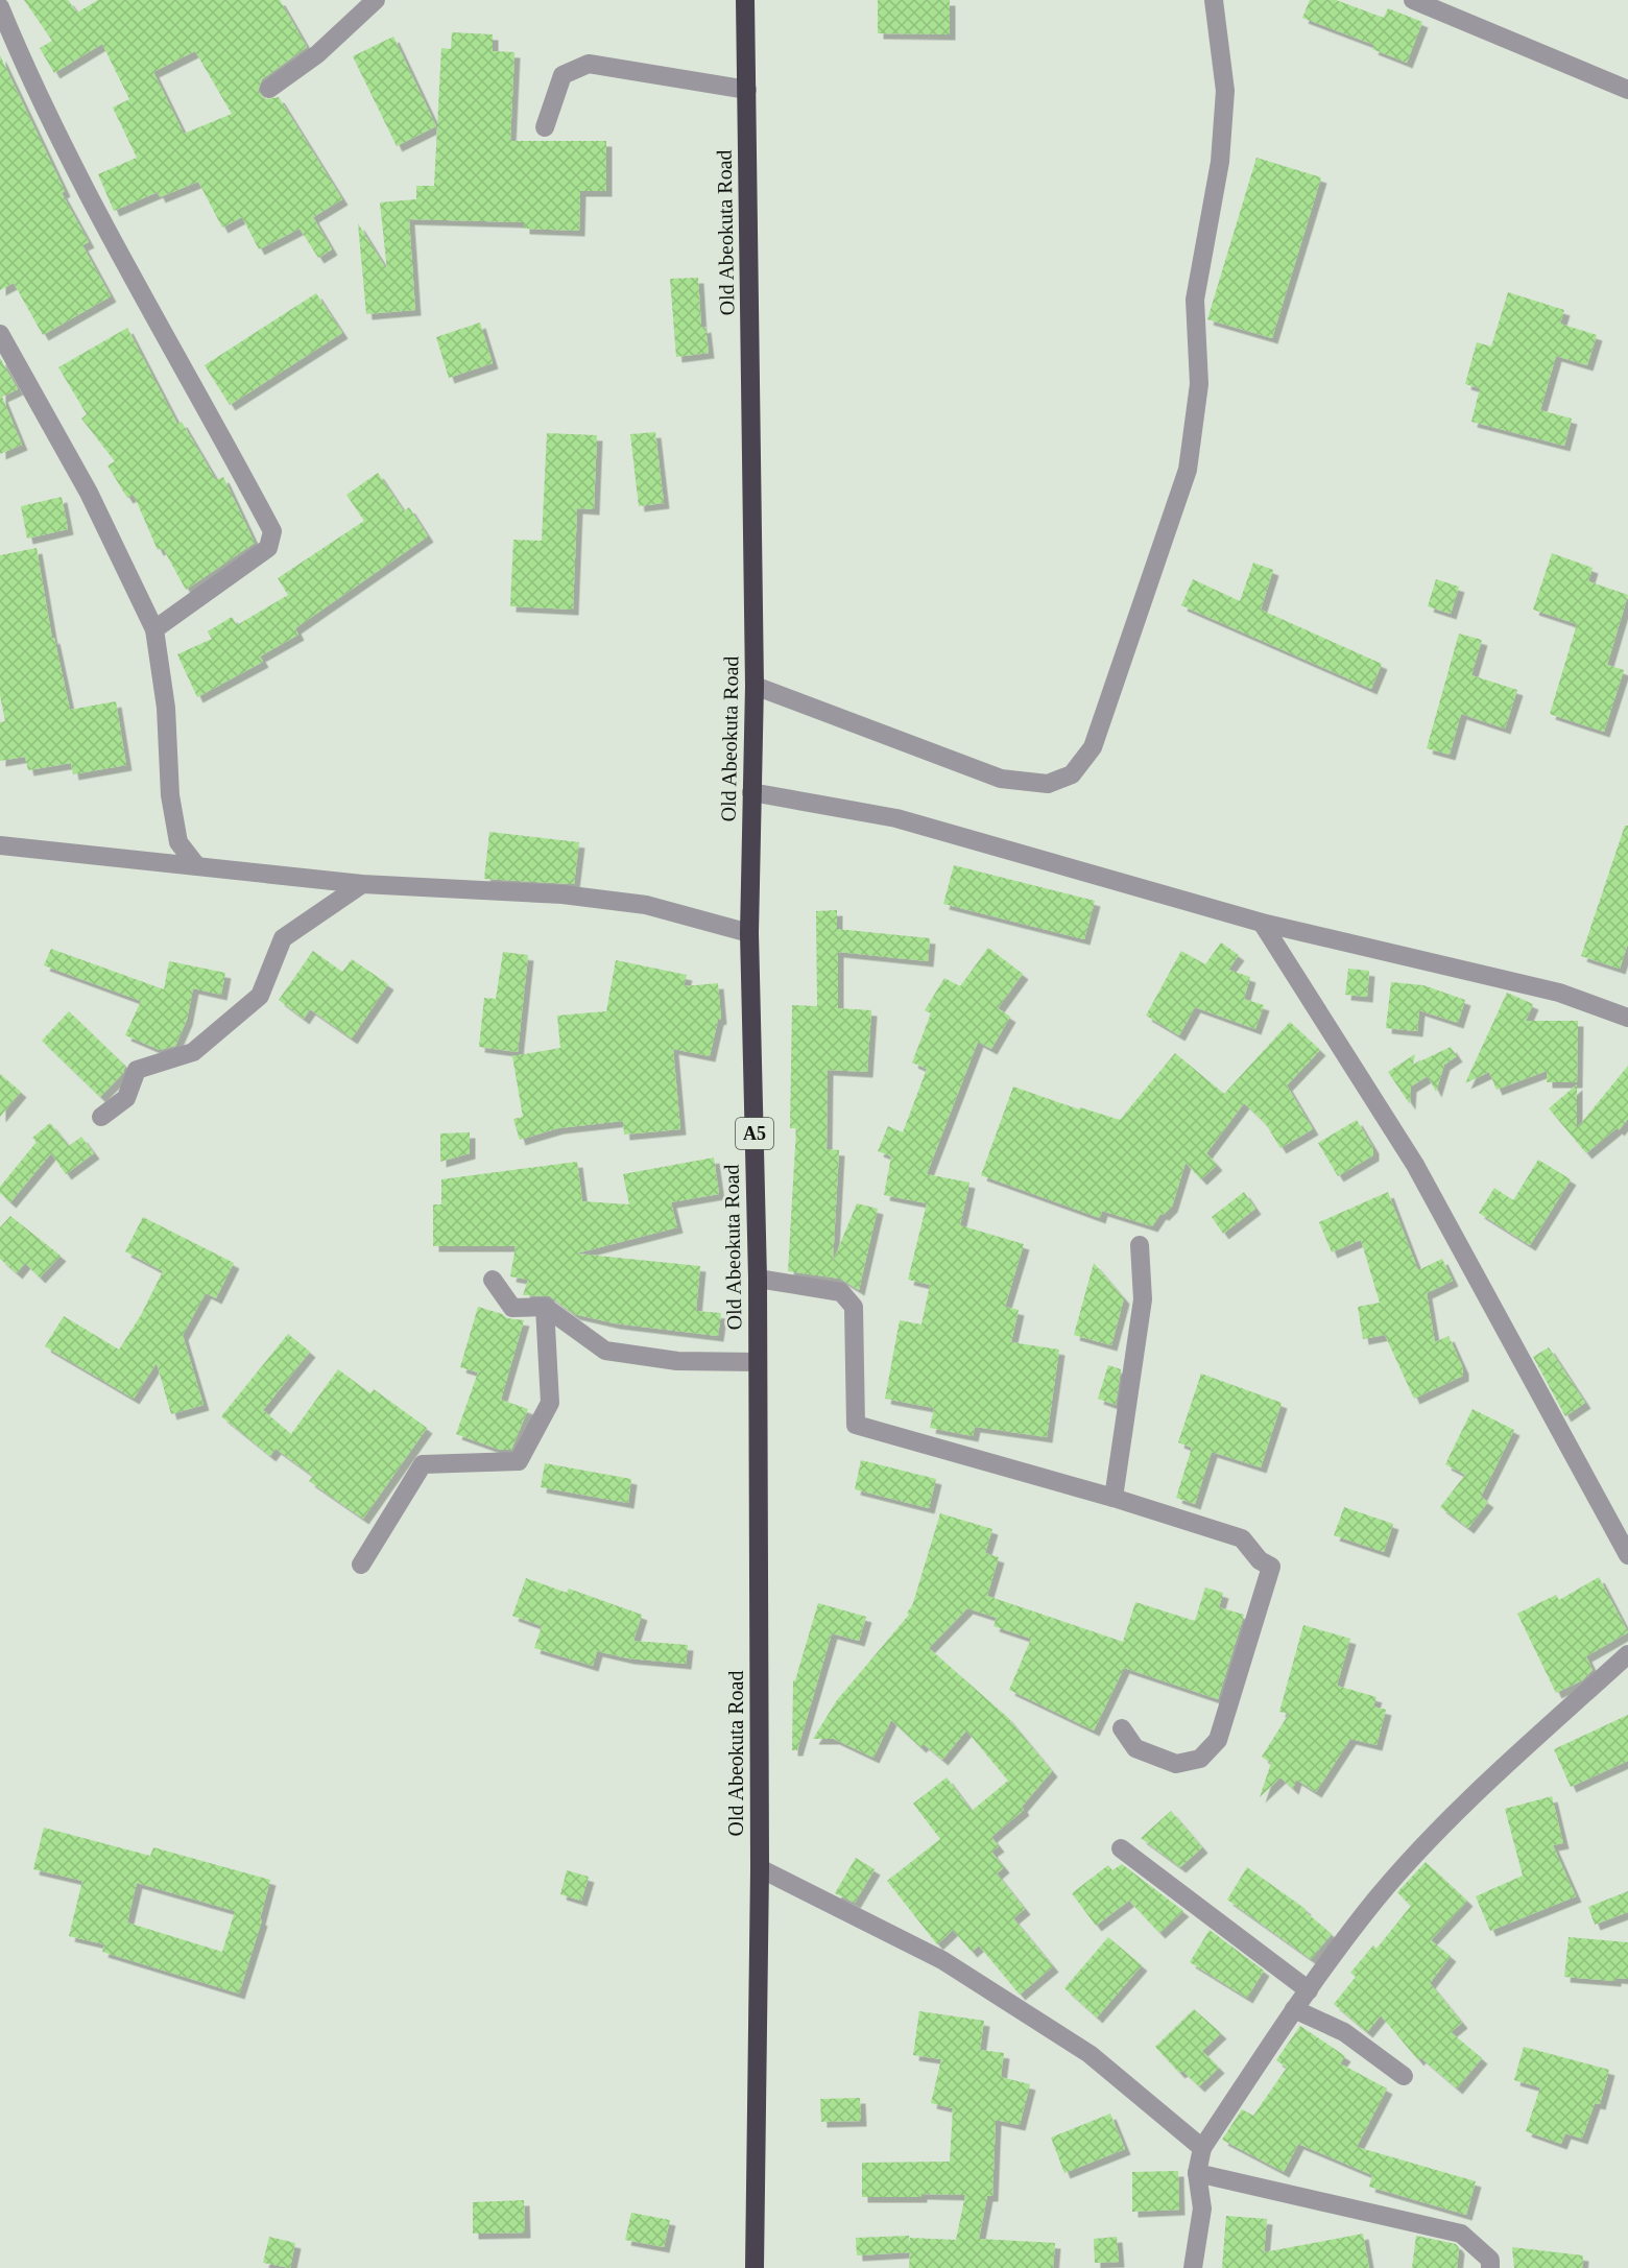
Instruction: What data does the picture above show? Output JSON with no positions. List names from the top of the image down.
{
  "streets": {
    "highway": ["Old Abeokuta Road", "A5"]
  }
}
